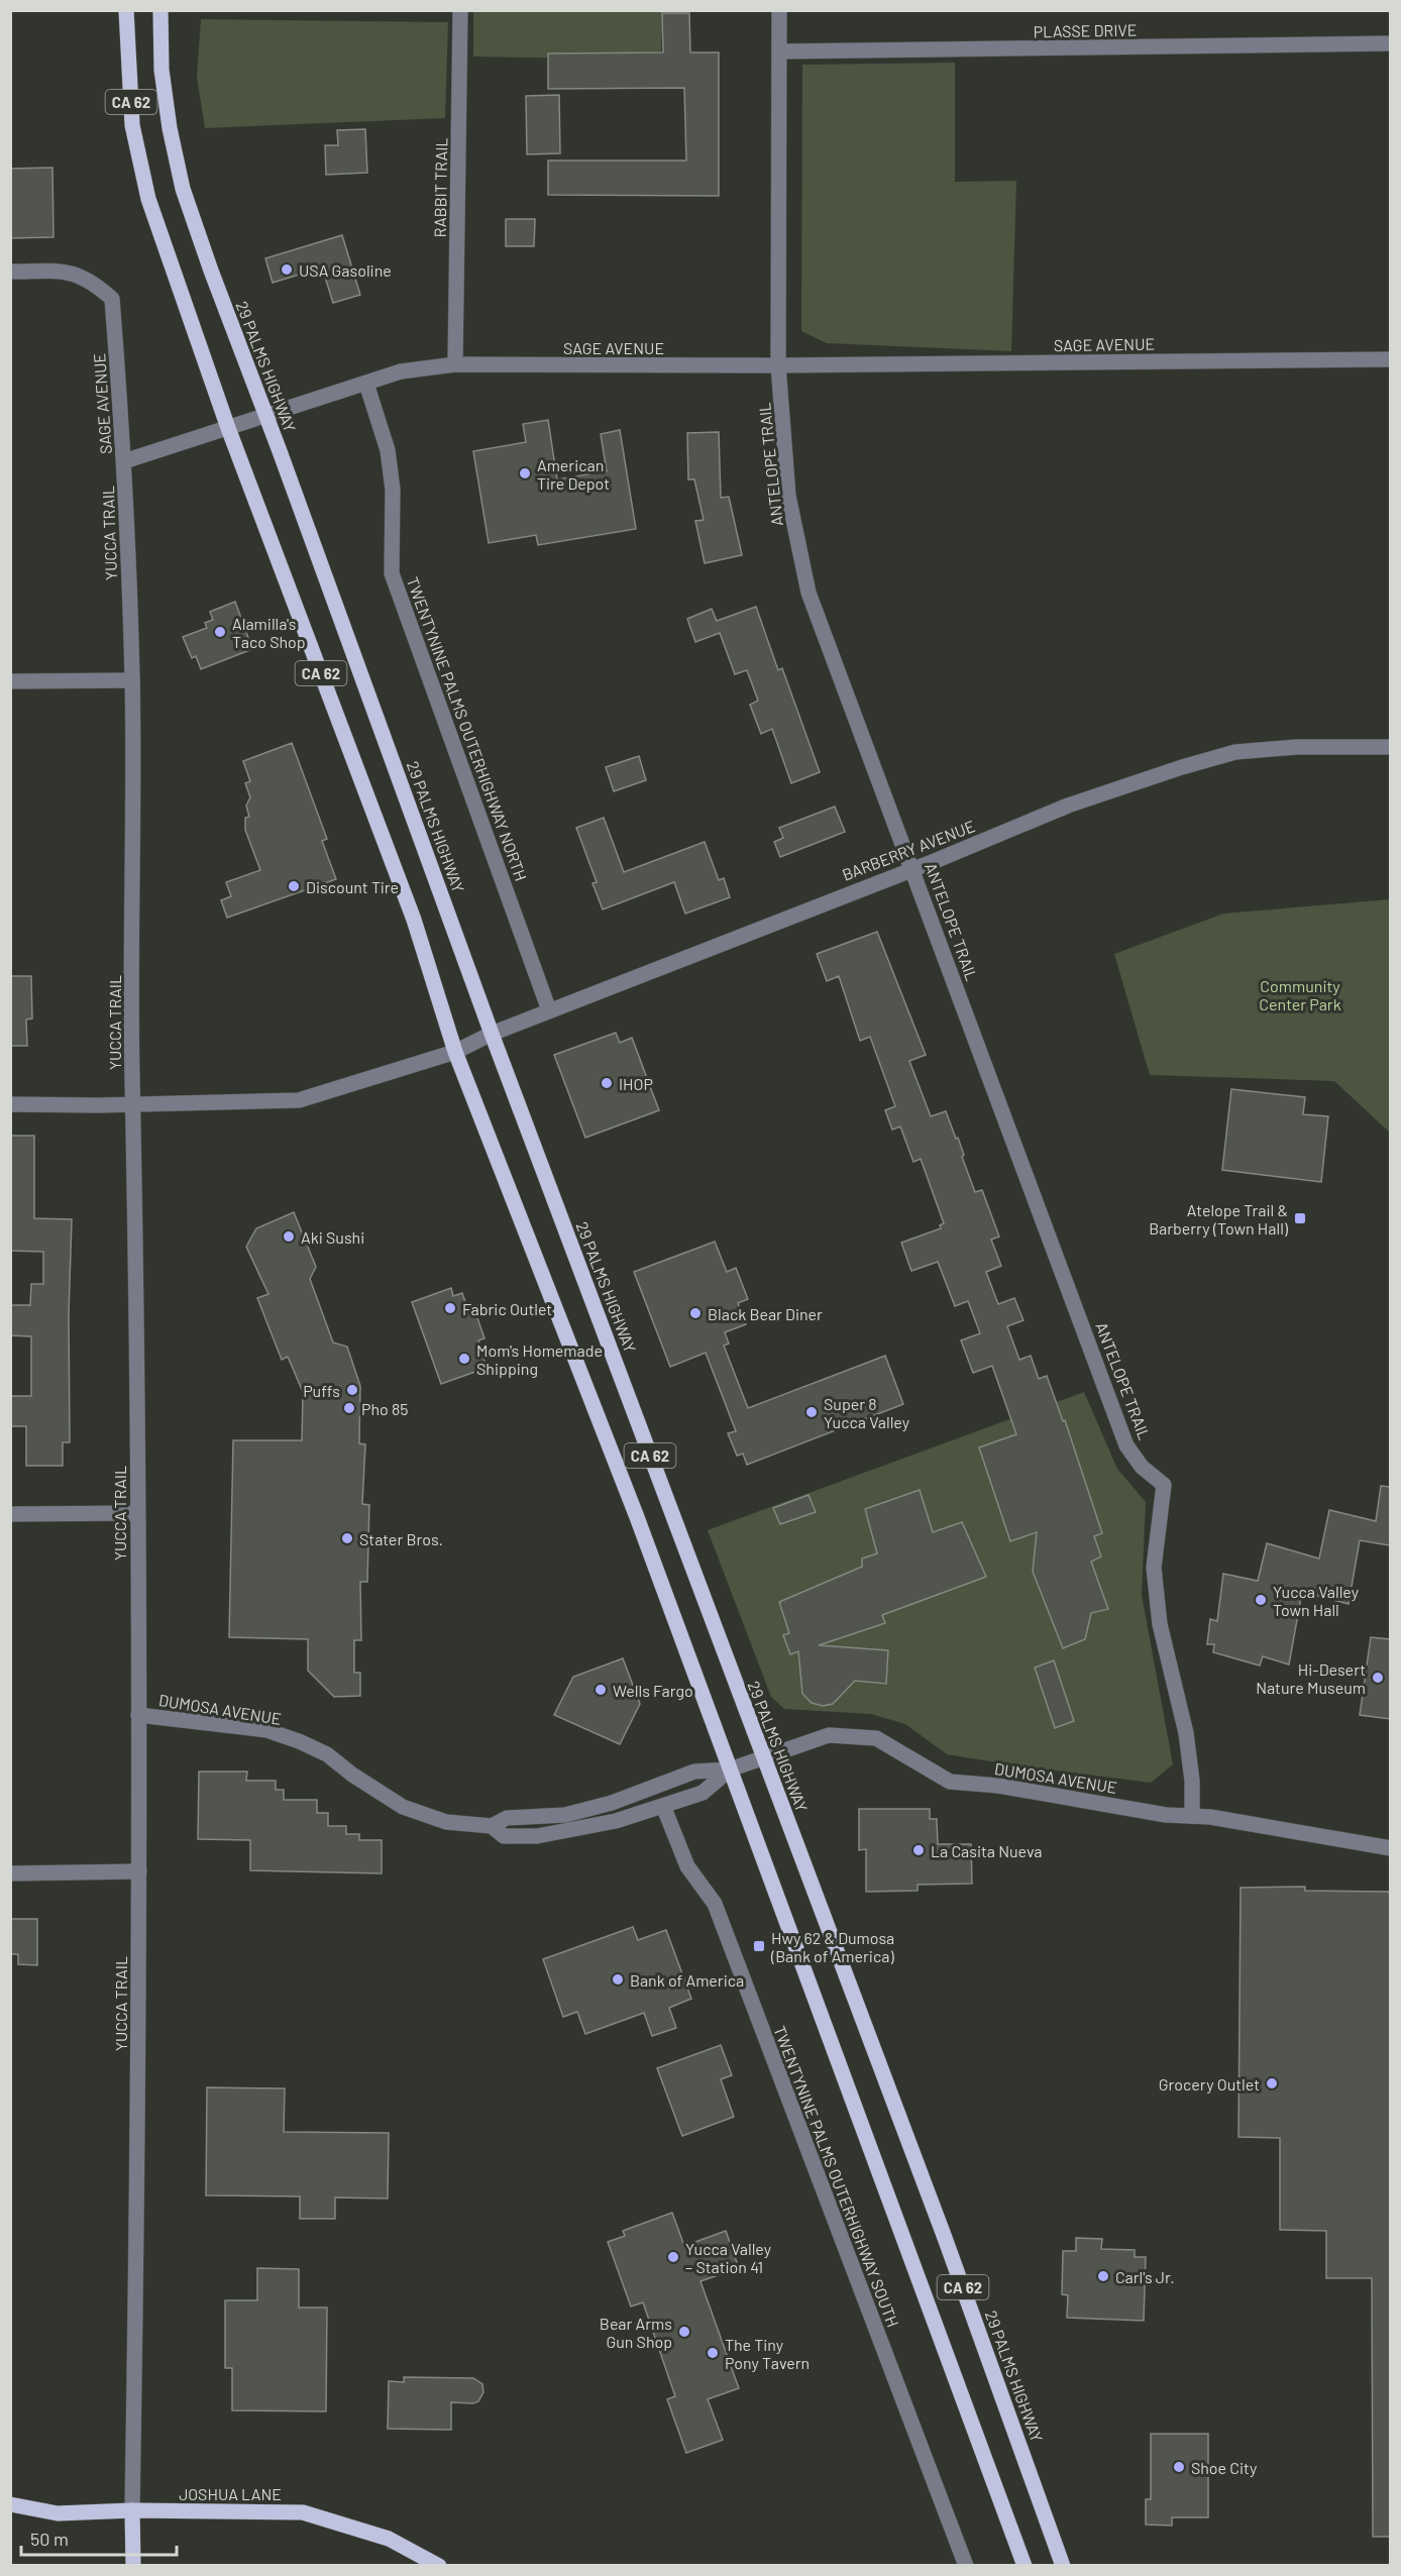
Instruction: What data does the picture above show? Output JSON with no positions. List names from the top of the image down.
{
  "streets": {
    "main road": [
      "CA 62",
      "29 PALMS HIGHWAY",
      "YUCCA TRAIL",
      "JOSHUA LANE"
    ],
    "street": [
      "PLASSE DRIVE",
      "RABBIT TRAIL",
      "SAGE AVENUE",
      "ANTELOPE TRAIL",
      "TWENTYNINE PALMS OUTERHIGHWAY NORTH",
      "BARBERRY AVENUE",
      "DUMOSA AVENUE",
      "TWENTYNINE PALMS OUTERHIGHWAY SOUTH"
    ]
  },
  "crossings": [
    ["PLASSE DRIVE", "ANTELOPE TRAIL"],
    ["CA 62", "SAGE AVENUE"],
    ["CA 62", "BARBERRY AVENUE"],
    ["CA 62", "DUMOSA AVENUE"],
    ["RABBIT TRAIL", "SAGE AVENUE"],
    ["SAGE AVENUE", "29 PALMS HIGHWAY"],
    ["SAGE AVENUE", "ANTELOPE TRAIL"],
    ["SAGE AVENUE", "YUCCA TRAIL"],
    ["SAGE AVENUE", "TWENTYNINE PALMS OUTERHIGHWAY NORTH"],
    ["29 PALMS HIGHWAY", "BARBERRY AVENUE"],
    ["29 PALMS HIGHWAY", "DUMOSA AVENUE"],
    ["ANTELOPE TRAIL", "BARBERRY AVENUE"],
    ["ANTELOPE TRAIL", "DUMOSA AVENUE"],
    ["YUCCA TRAIL", "BARBERRY AVENUE"],
    ["YUCCA TRAIL", "DUMOSA AVENUE"],
    ["YUCCA TRAIL", "JOSHUA LANE"],
    ["TWENTYNINE PALMS OUTERHIGHWAY NORTH", "BARBERRY AVENUE"],
    ["DUMOSA AVENUE", "TWENTYNINE PALMS OUTERHIGHWAY SOUTH"]
  ],
  "parks": ["Community Center Park"],
  "places": {
    "other": [
      "USA Gasoline",
      "American Tire Depot",
      "Alamilla's Taco Shop",
      "Discount Tire",
      "IHOP",
      "Aki Sushi",
      "Fabric Outlet",
      "Black Bear Diner",
      "Mom's Homemade Shipping",
      "Puffs",
      "Pho 85",
      "Super 8 Yucca Valley",
      "Stater Bros.",
      "Yucca Valley Town Hall",
      "Hi-Desert Nature Museum",
      "Wells Fargo",
      "La Casita Nueva",
      "Bank of America",
      "Grocery Outlet",
      "Yucca Valley – Station 41",
      "Carl's Jr.",
      "Bear Arms Gun Shop",
      "The Tiny Pony Tavern",
      "Shoe City"
    ],
    "transit": ["Atelope Trail & Barberry (Town Hall)", "Hwy 62 & Dumosa (Bank of America)"]
  },
  "scale_bar": "50 m"
}
